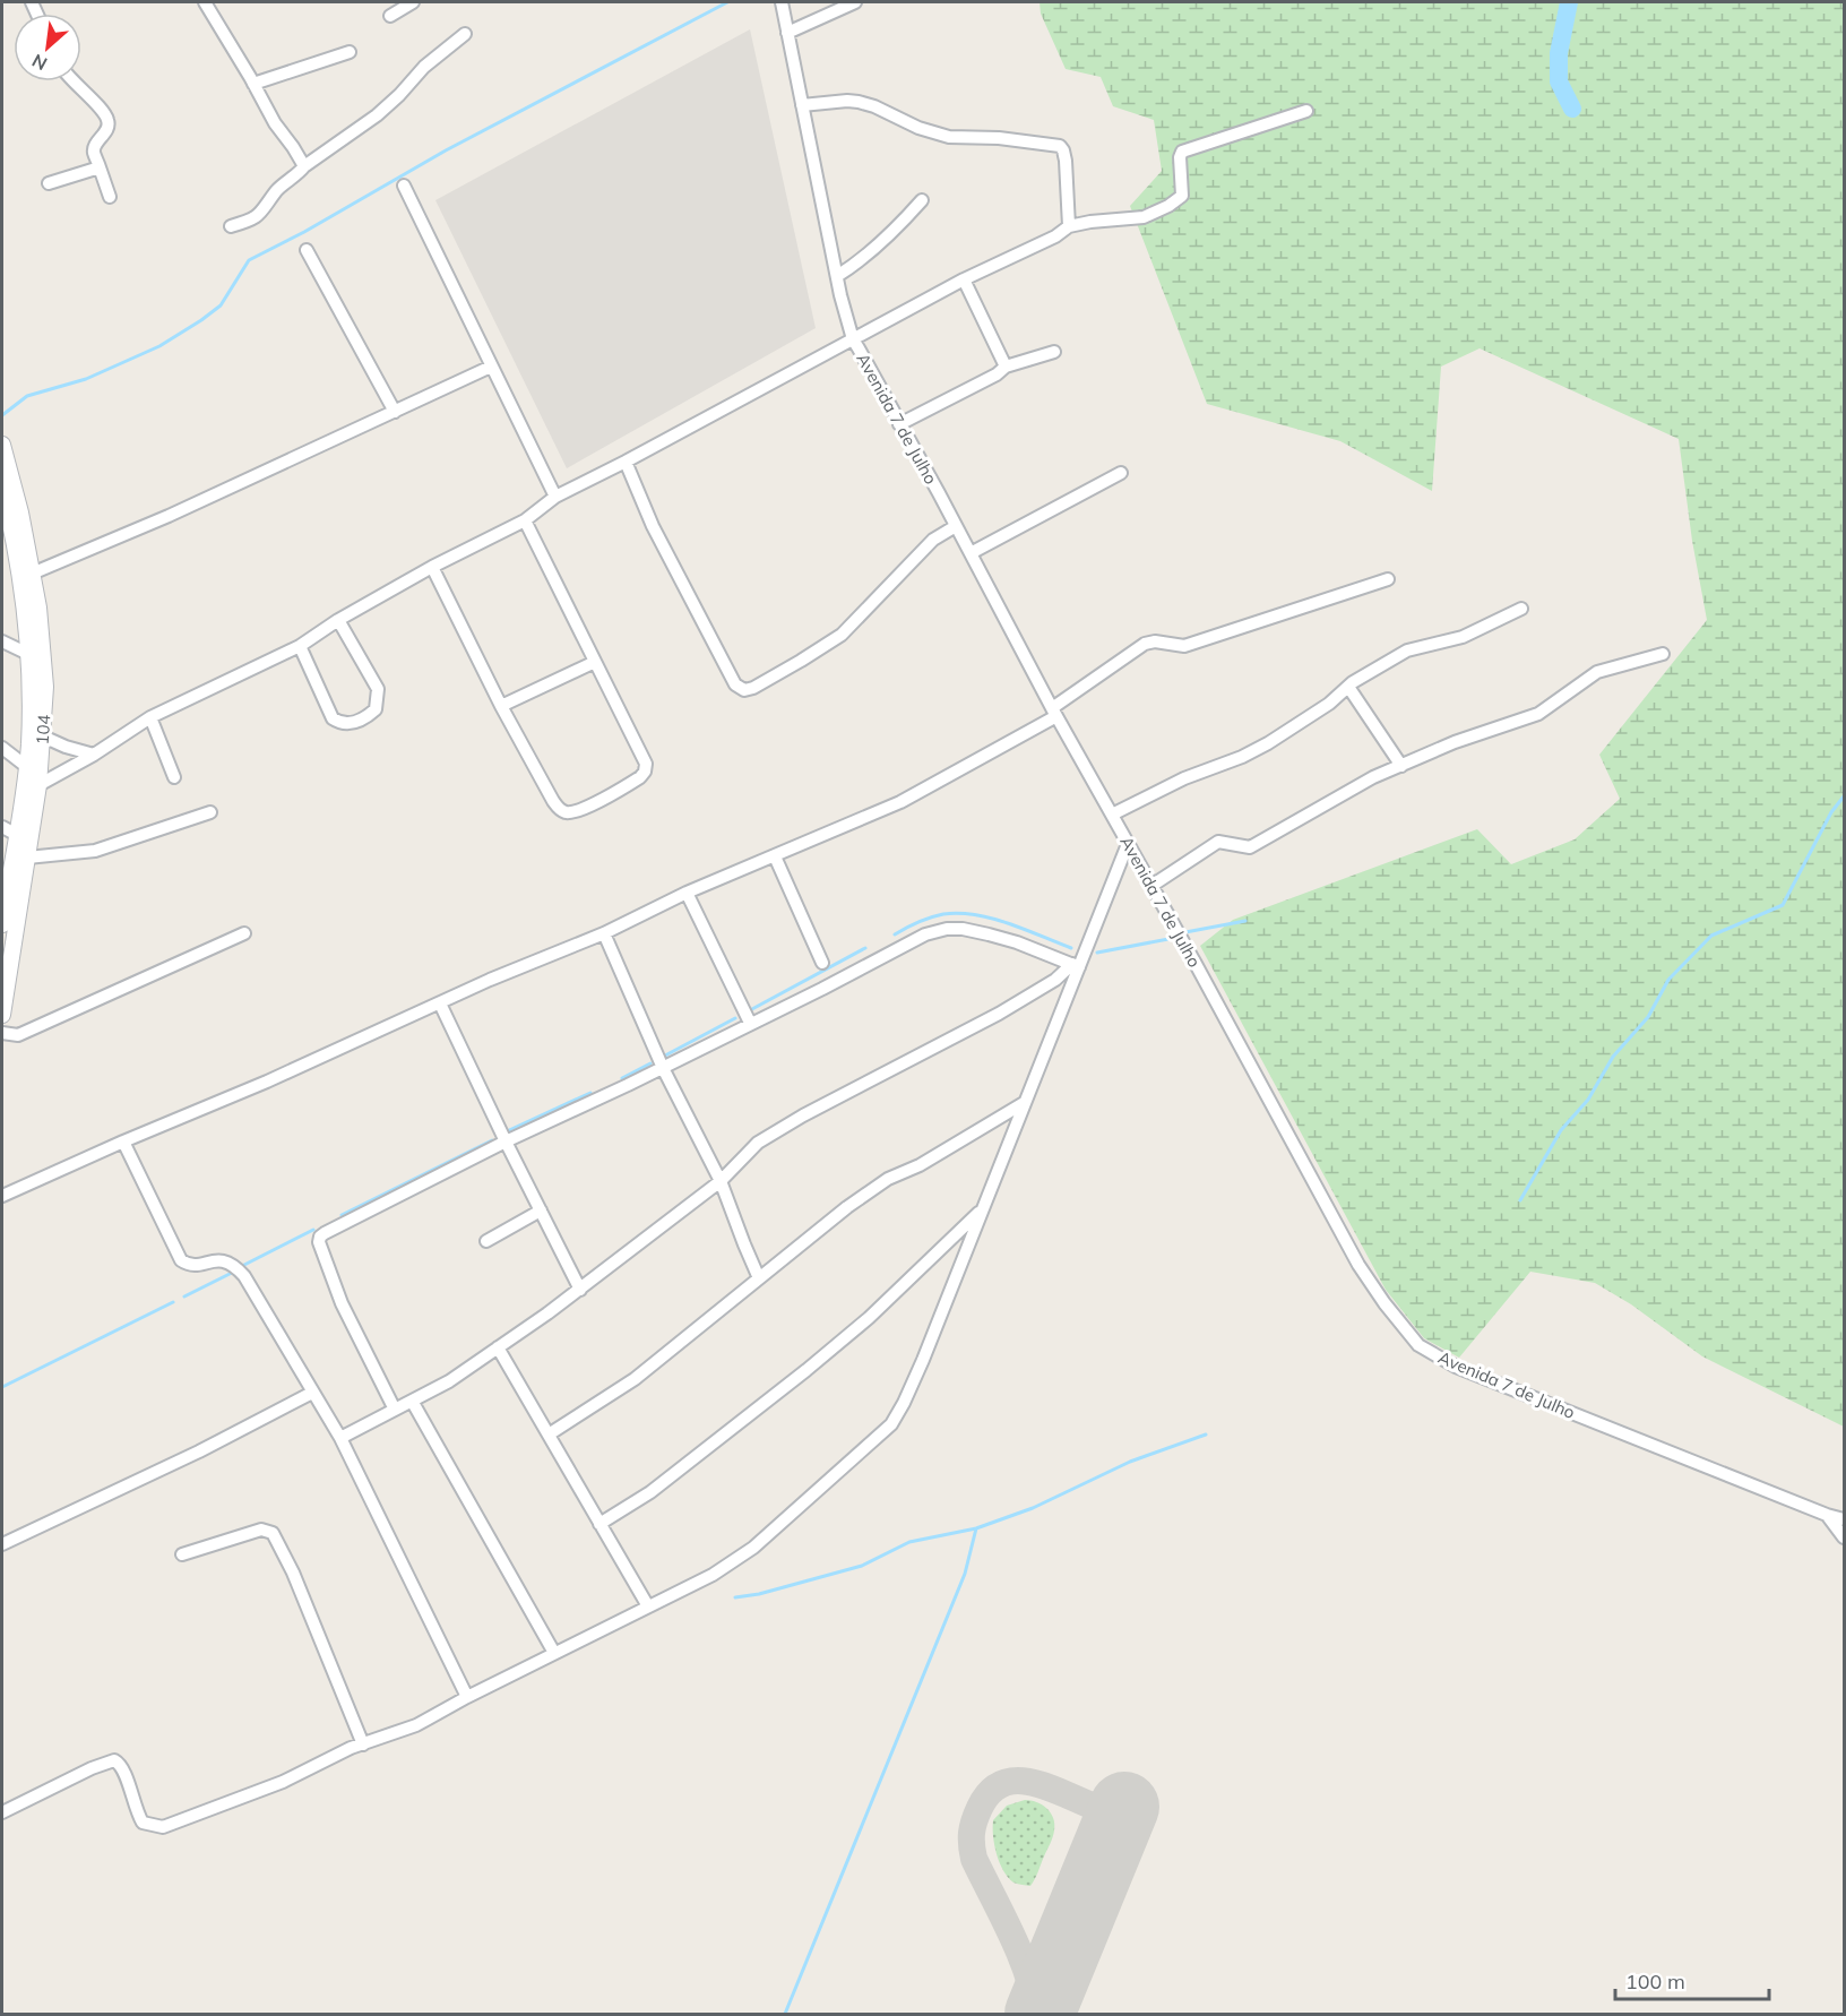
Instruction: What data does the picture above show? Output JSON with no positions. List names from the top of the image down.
{
  "streets": {
    "street": ["Avenida 7 de Julho", "104"]
  },
  "scale_bar": "100 m",
  "north": "bottom left"
}
